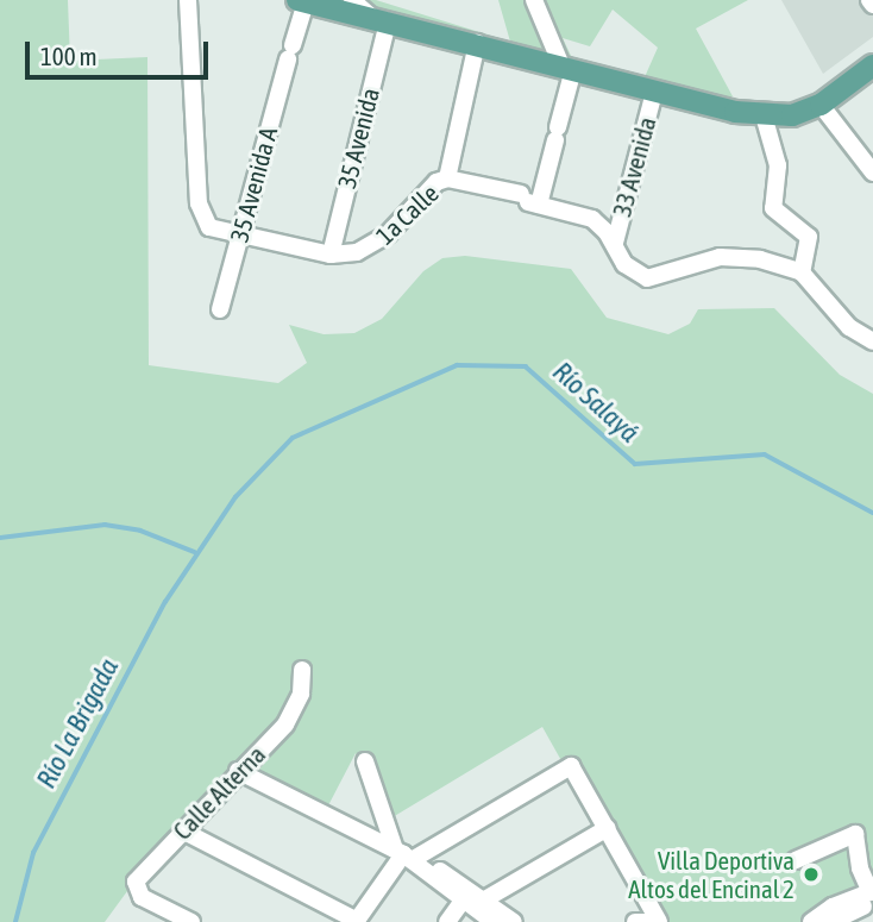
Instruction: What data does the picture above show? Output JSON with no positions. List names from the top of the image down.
{
  "streets": {
    "street": [
      "35 Avenida",
      "33 Avenida",
      "35 Avenida A",
      "1a Calle",
      "Calle Alterna"
    ]
  },
  "crossings": [
    ["35 Avenida", "1a Calle"],
    ["33 Avenida", "1a Calle"],
    ["35 Avenida A", "1a Calle"]
  ],
  "water": ["Río Salayá", "Río La Brigada"],
  "places": ["Villa Deportiva Altos del Encinal 2"],
  "scale_bar": "100 m"
}
